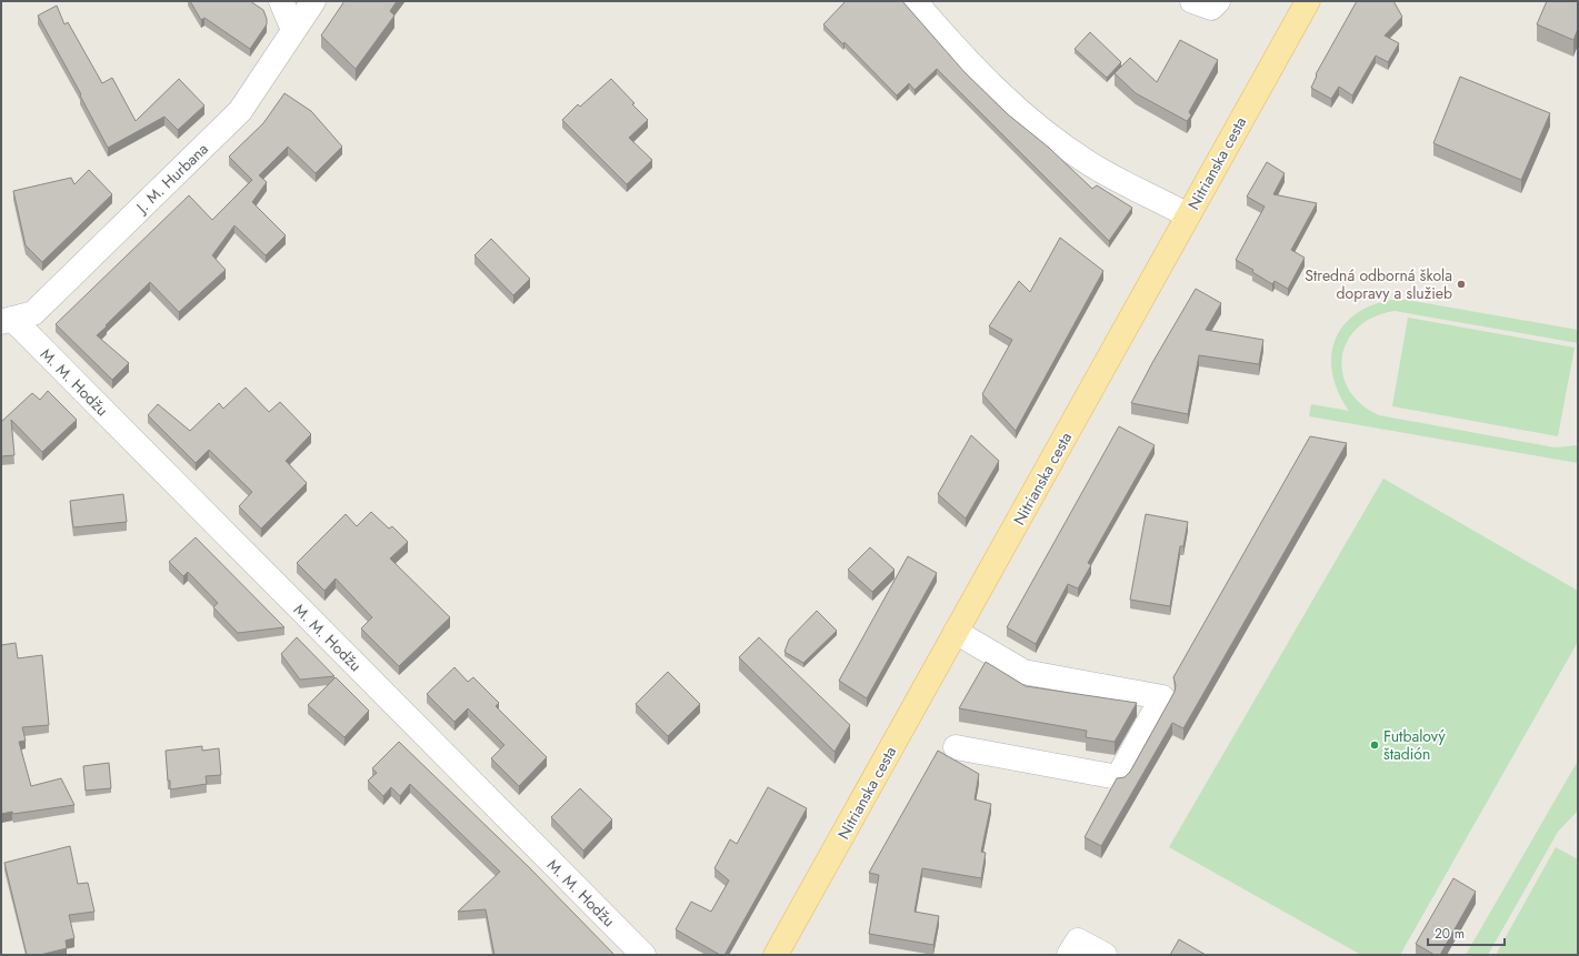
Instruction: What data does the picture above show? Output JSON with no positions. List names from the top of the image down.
{
  "streets": {
    "main road": ["Nitrianska cesta"],
    "street": ["J. M. Hurbana", "M. M. Hodžu"]
  },
  "crossings": [
    ["J. M. Hurbana", "M. M. Hodžu"]
  ],
  "places": ["Stredná odborná škola dopravy a služieb", "Futbalový štadión"],
  "scale_bar": "20 m"
}
